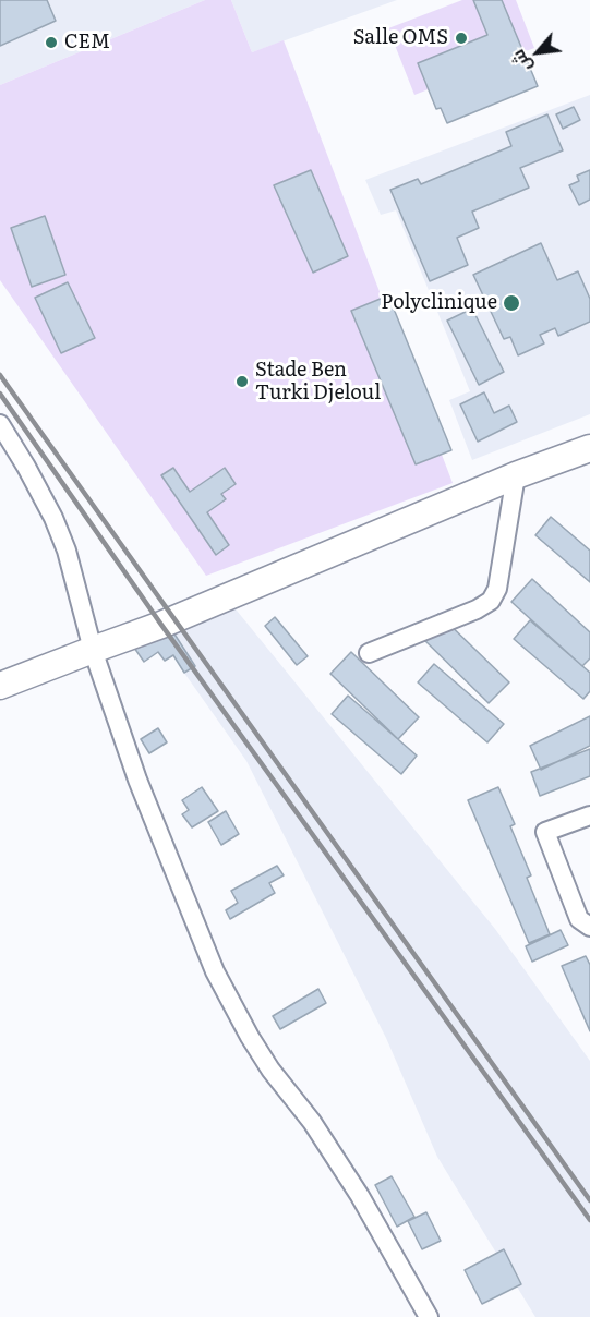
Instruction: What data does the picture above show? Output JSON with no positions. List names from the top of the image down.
{
  "places": [
    "Salle OMS",
    "CEM",
    "Polyclinique",
    "Stade Ben Turki Djeloul"
  ],
  "north": "bottom left"
}
